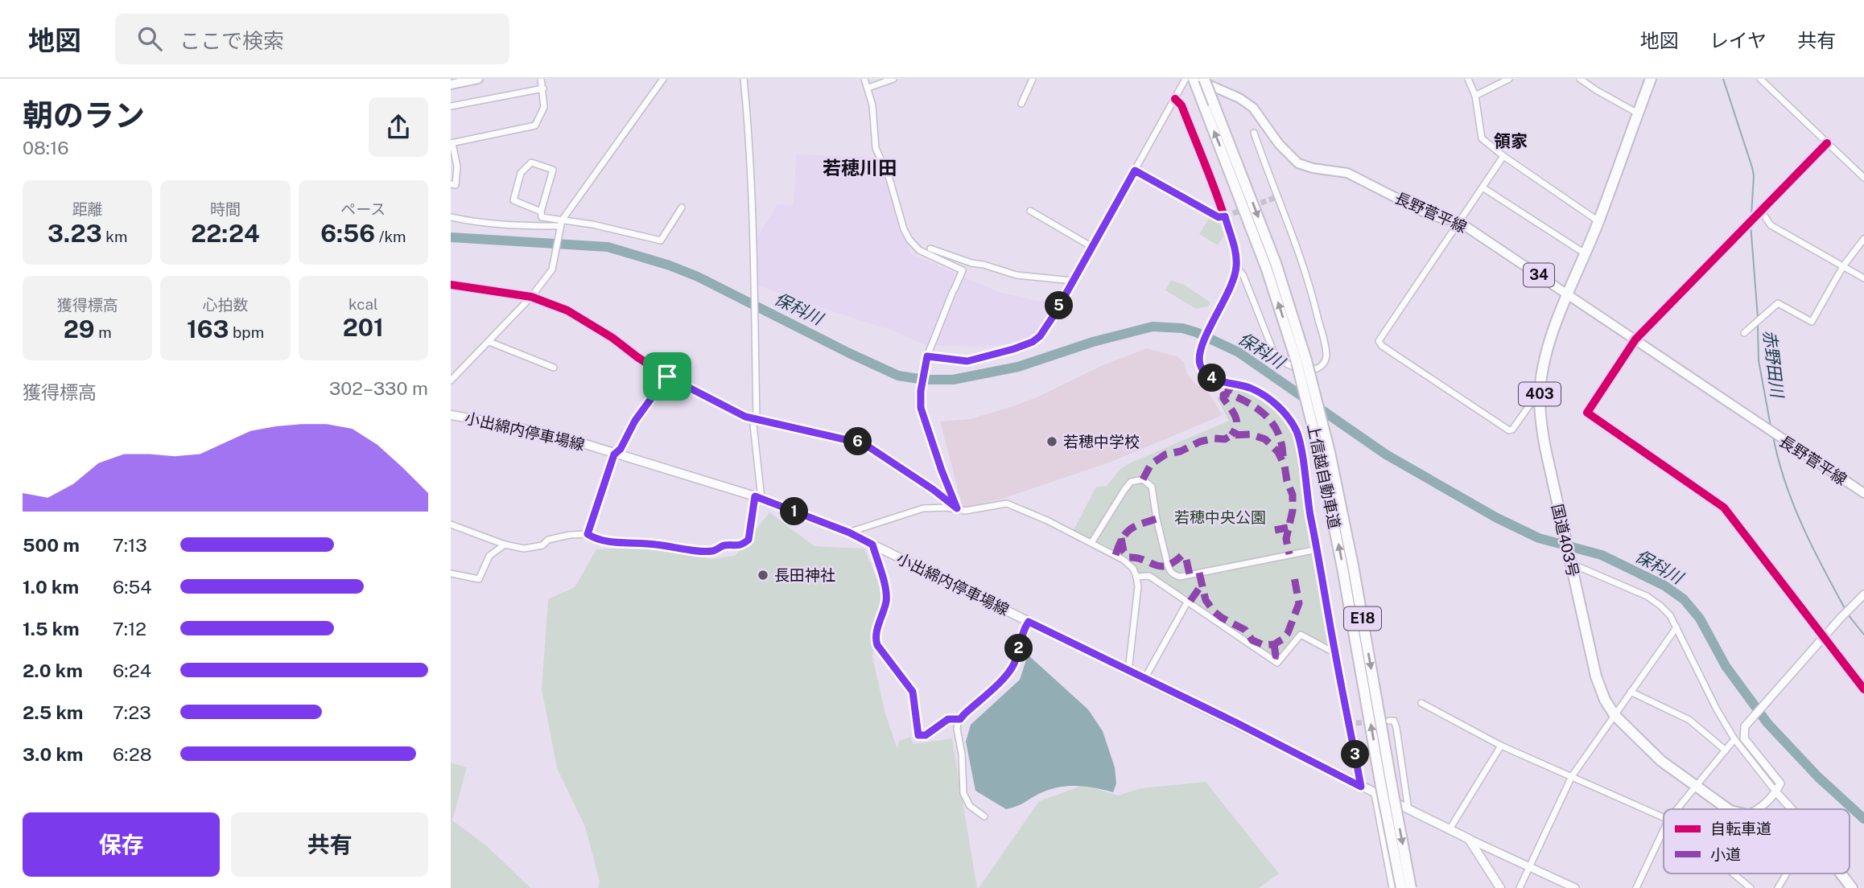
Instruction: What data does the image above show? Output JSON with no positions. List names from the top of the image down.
{
  "streets": {
    "highway": [
      "403",
      "上信越自動車道",
      "国道403号",
      "E18"
    ],
    "main road": ["長野菅平線", "34", "小出綿内停車場線"]
  },
  "crossings": [
    ["長野菅平線", "上信越自動車道"],
    ["長野菅平線", "国道403号"],
    ["小出綿内停車場線", "上信越自動車道"]
  ],
  "districts": ["領家", "若穂川田"],
  "water": ["保科川", "赤野田川"],
  "parks": ["若穂中央公園"],
  "places": ["若穂中学校", "長田神社"],
  "legend": ["自転車道", "小道"],
  "page": {
    "header": "地図",
    "search": "ここで検索",
    "nav": ["地図", "レイヤ", "共有"],
    "heading": ["朝のラン", "08:16"],
    "stats": [
      ["距離", "3.23 km"],
      ["時間", "22:24"],
      ["ペース", "6:56 /km"],
      ["獲得標高", "29 m"],
      ["心拍数", "163 bpm"],
      ["kcal", "201"]
    ],
    "pins": [
      "5",
      "4",
      "6",
      "1",
      "2",
      "3"
    ],
    "chart": ["獲得標高", "302–330 m"],
    "list": [
      {
        "name": "500 m",
        "note": "7:13"
      },
      {
        "name": "1.0 km",
        "note": "6:54"
      },
      {
        "name": "1.5 km",
        "note": "7:12"
      },
      {
        "name": "2.0 km",
        "note": "6:24"
      },
      {
        "name": "2.5 km",
        "note": "7:23"
      },
      {
        "name": "3.0 km",
        "note": "6:28"
      }
    ],
    "buttons": ["保存", "共有"]
  }
}
